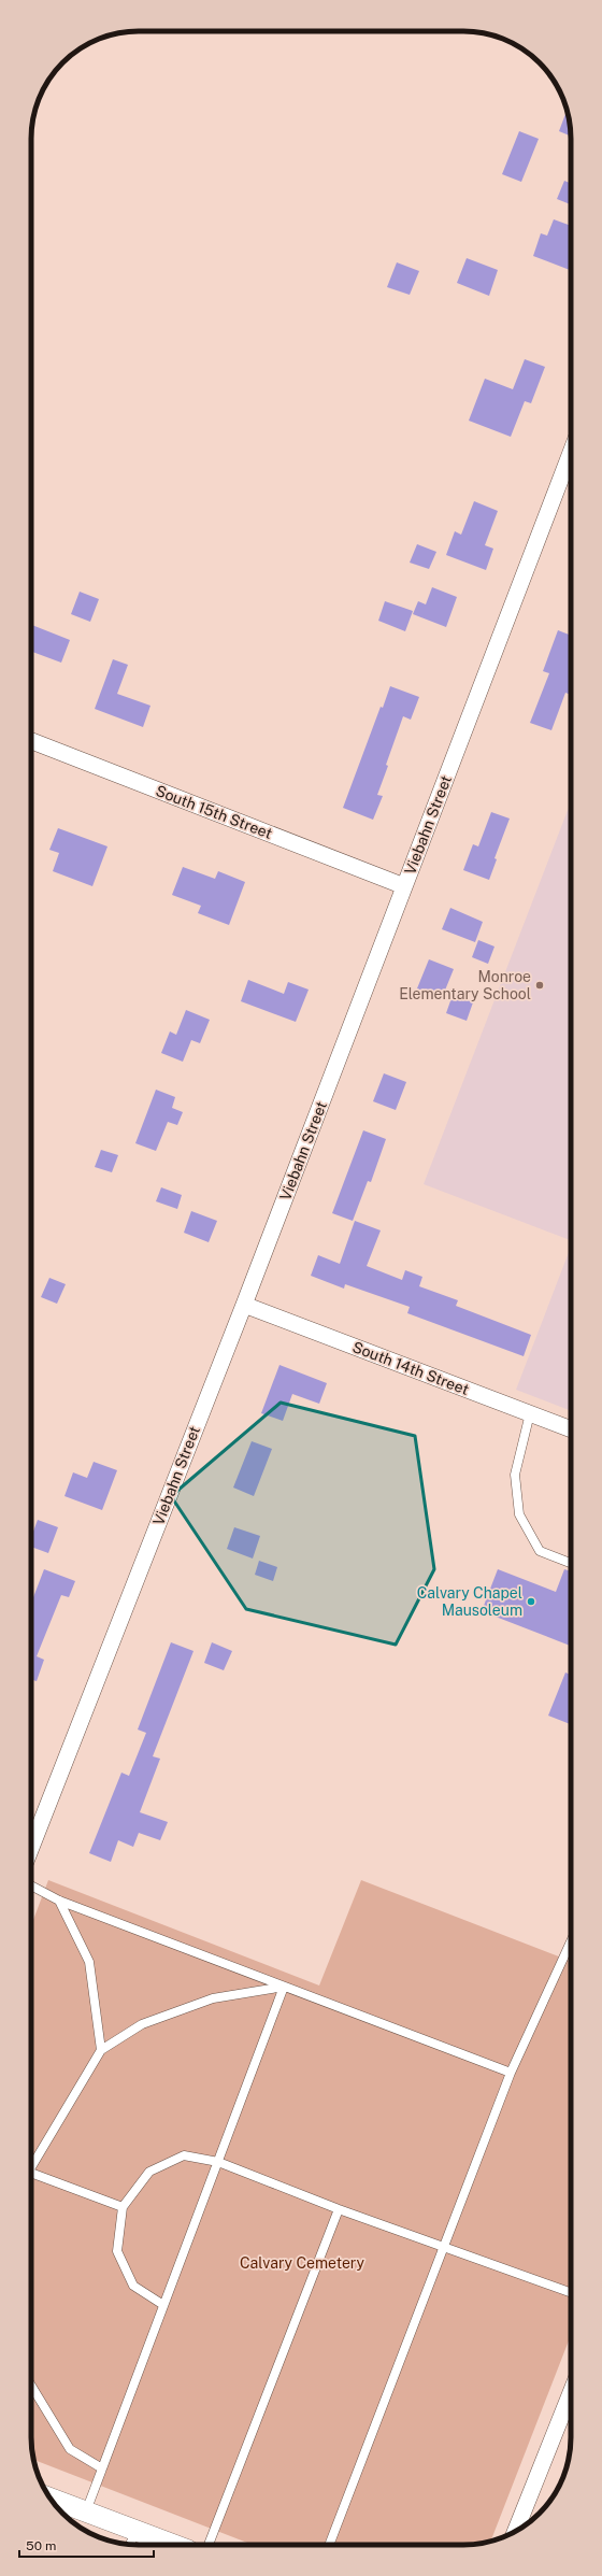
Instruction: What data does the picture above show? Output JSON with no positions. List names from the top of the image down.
{
  "streets": {
    "street": ["South 15th Street", "Viebahn Street", "South 14th Street"]
  },
  "crossings": [
    ["South 15th Street", "Viebahn Street"],
    ["Viebahn Street", "South 14th Street"]
  ],
  "parks": ["Calvary Cemetery"],
  "places": ["Monroe Elementary School", "Calvary Chapel Mausoleum"],
  "scale_bar": "50 m"
}
